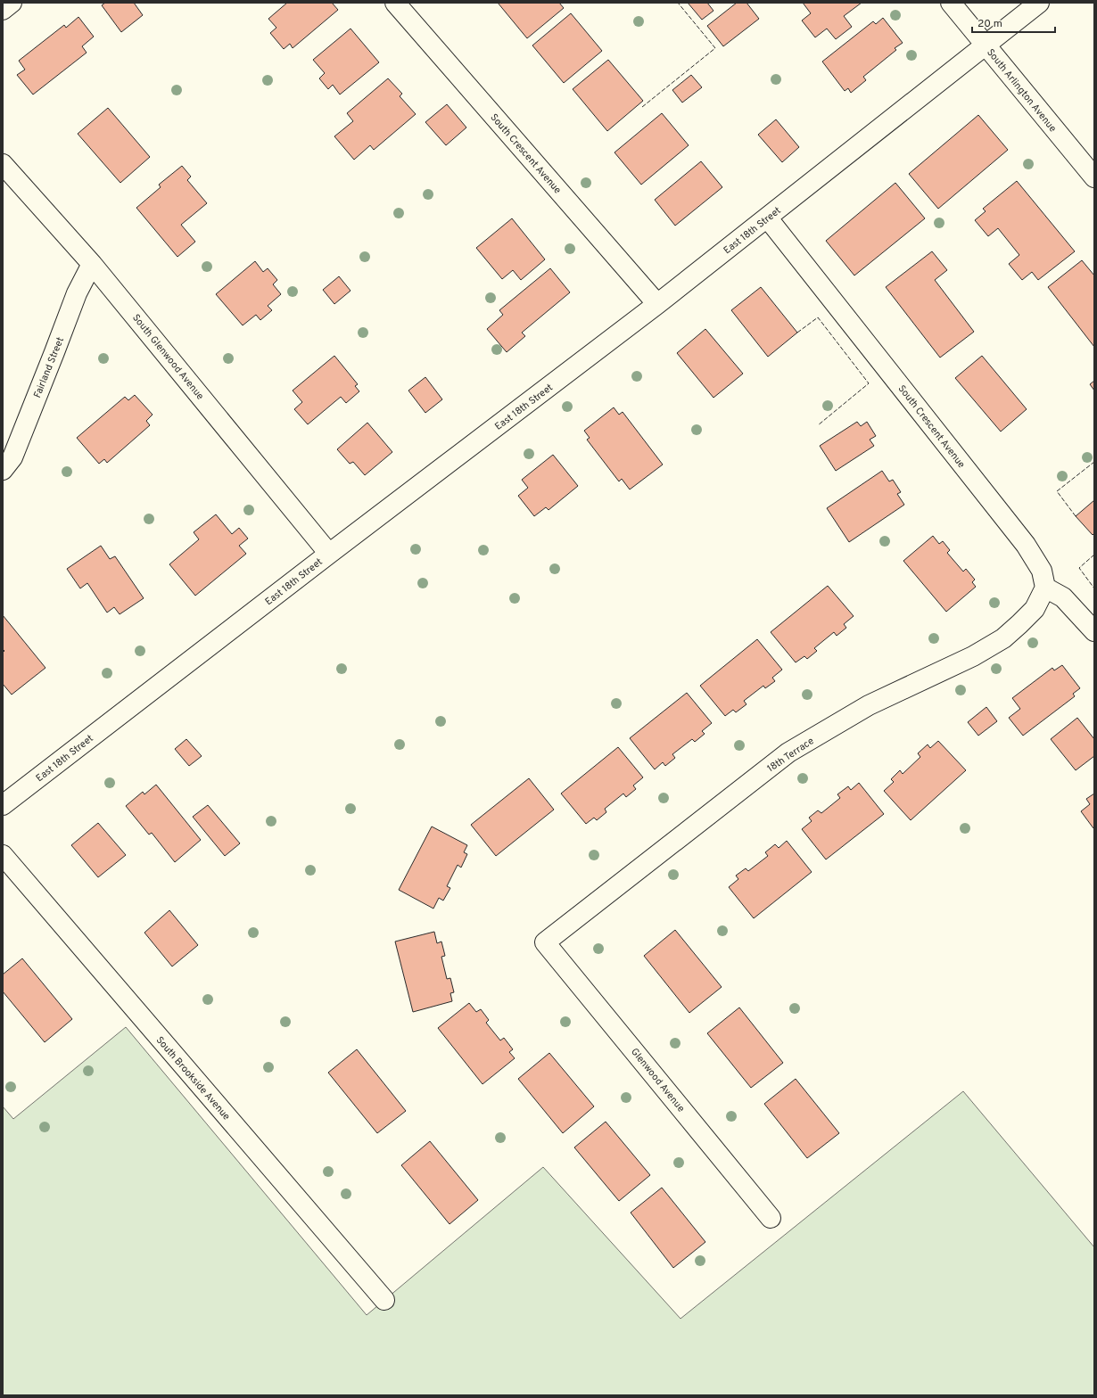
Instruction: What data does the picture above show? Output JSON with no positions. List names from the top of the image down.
{
  "streets": {
    "street": [
      "South Arlington Avenue",
      "South Crescent Avenue",
      "East 18th Street",
      "South Glenwood Avenue",
      "Fairland Street",
      "18th Terrace",
      "South Brookside Avenue",
      "Glenwood Avenue"
    ]
  },
  "crossings": [
    ["South Arlington Avenue", "East 18th Street"],
    ["South Crescent Avenue", "East 18th Street"],
    ["South Crescent Avenue", "18th Terrace"],
    ["East 18th Street", "South Glenwood Avenue"],
    ["South Glenwood Avenue", "Fairland Street"],
    ["18th Terrace", "Glenwood Avenue"]
  ],
  "scale_bar": "20 m"
}
